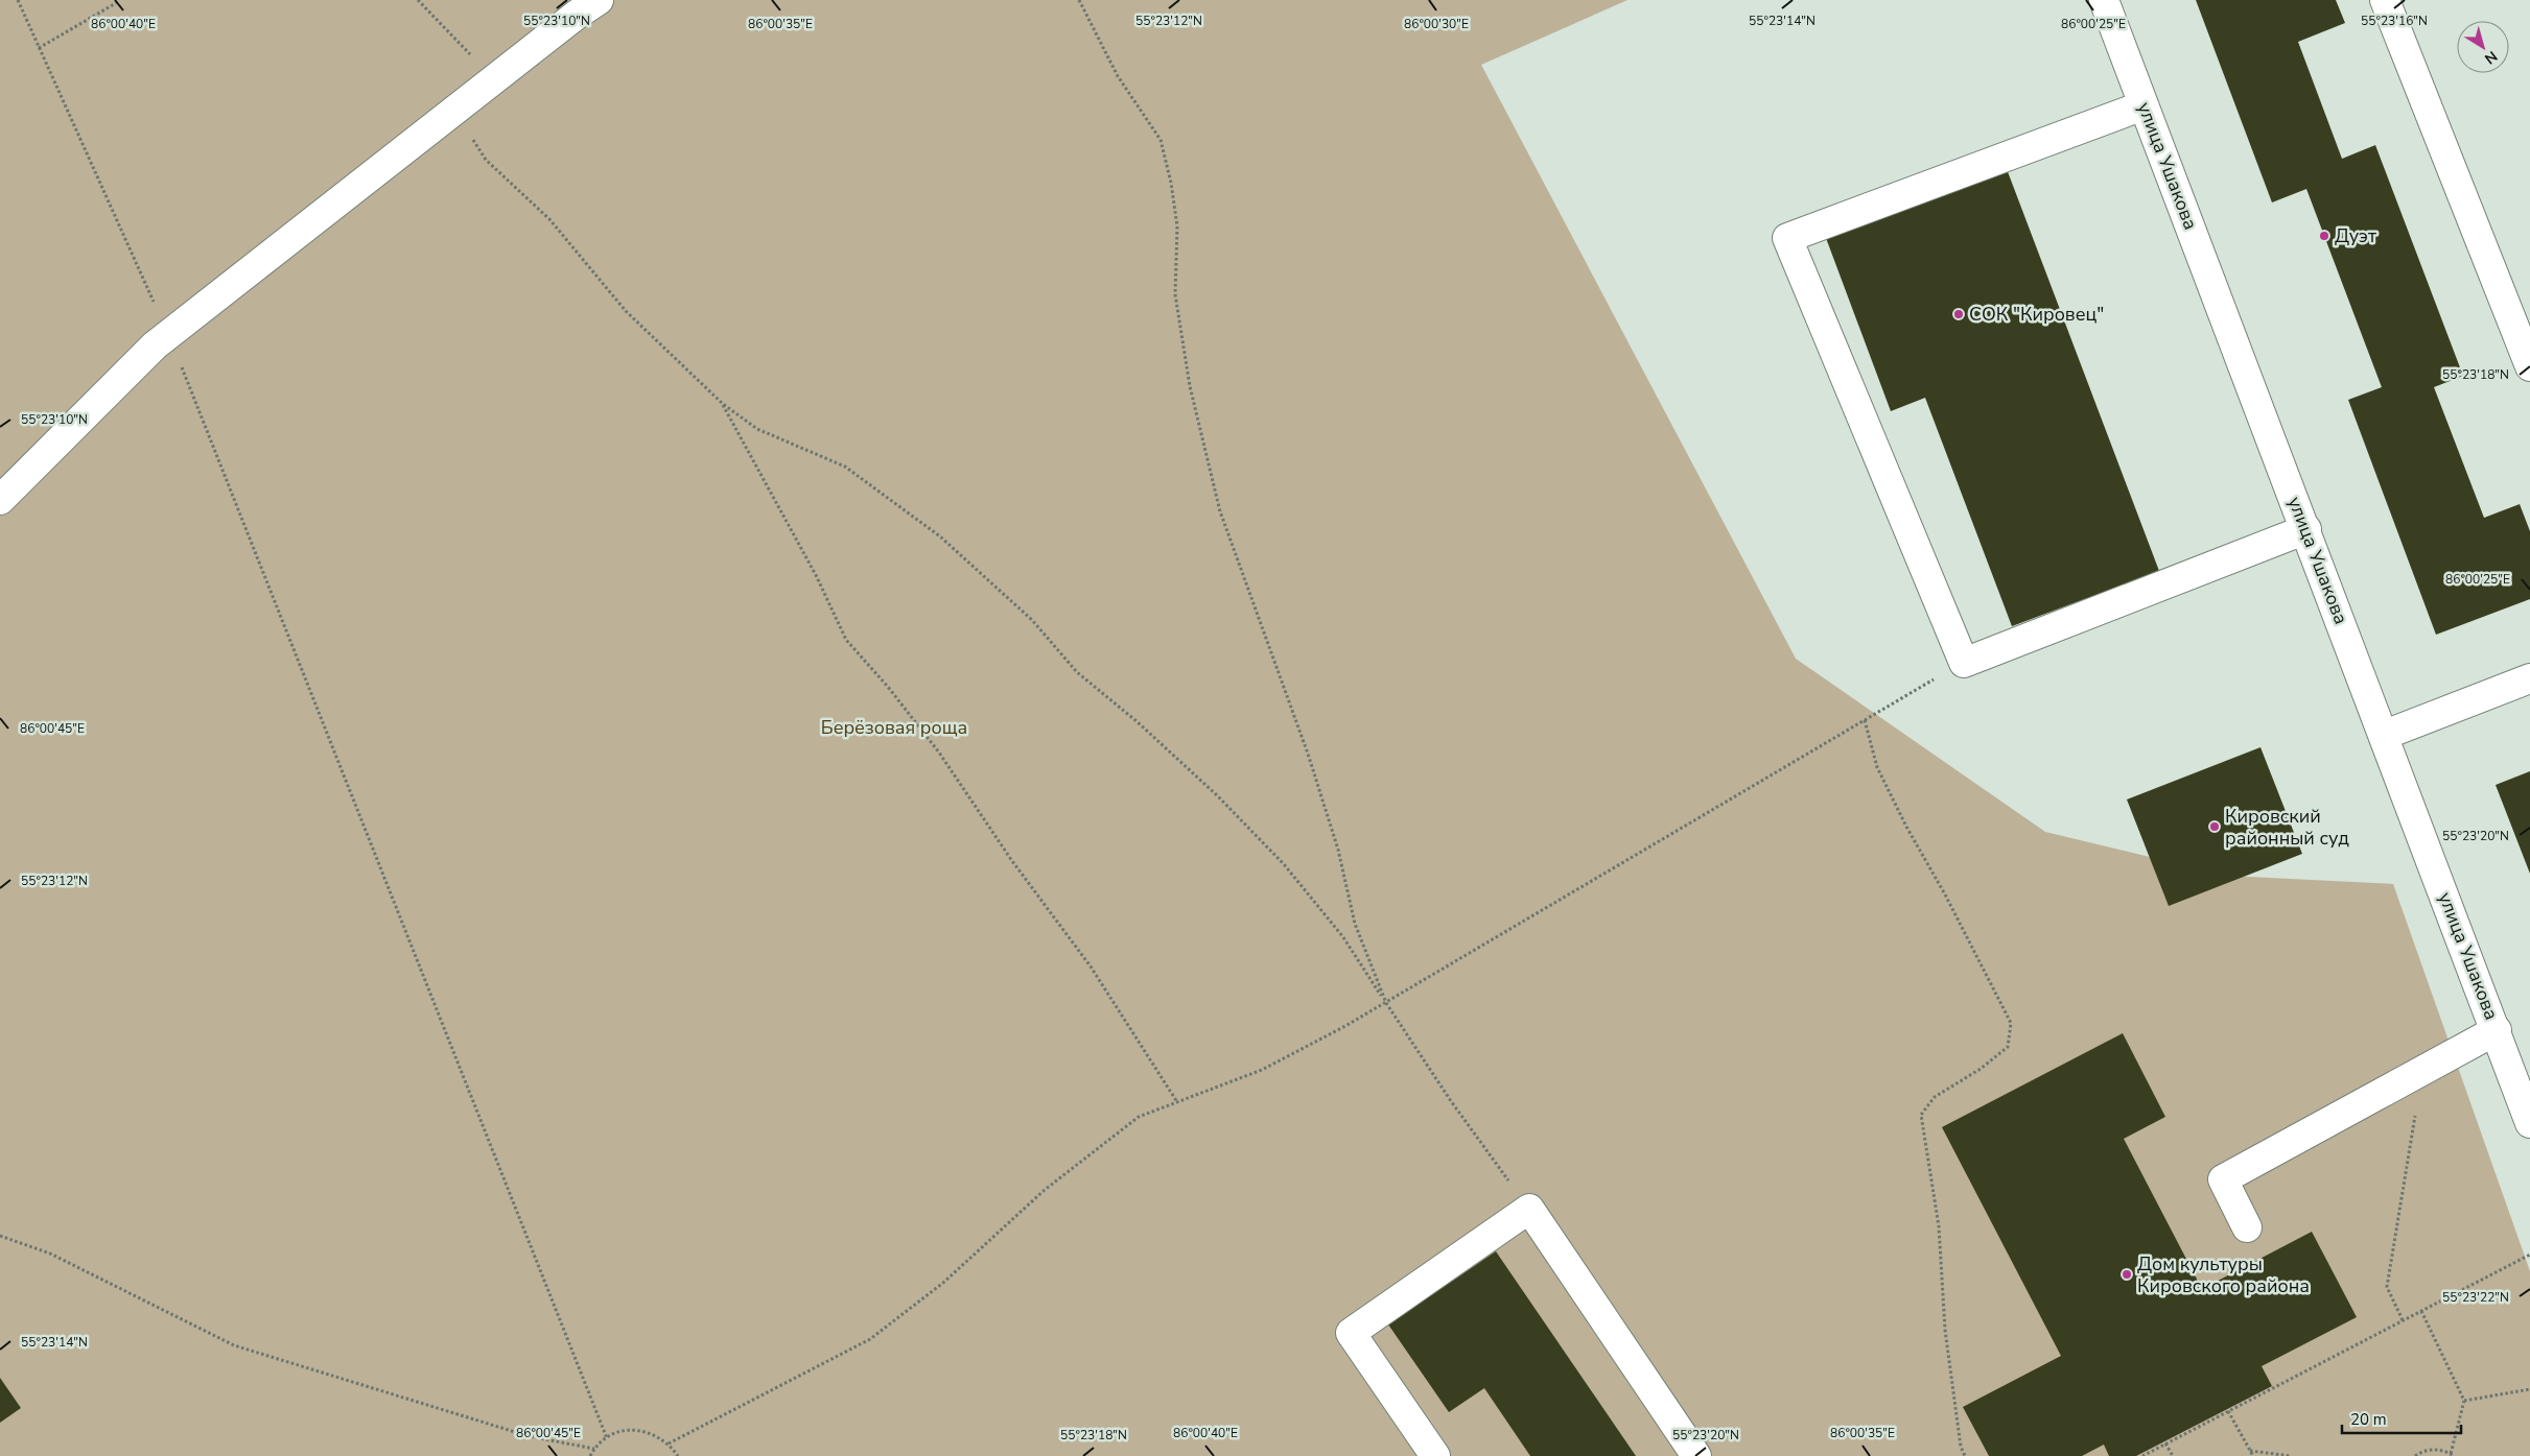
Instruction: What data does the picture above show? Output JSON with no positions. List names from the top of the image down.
{
  "streets": {
    "street": ["улица Ушакова"]
  },
  "parks": ["Берёзовая роща"],
  "places": [
    "Дуэт",
    "СОК \"Кировец\"",
    "Кировский районный суд",
    "Дом культуры Кировского района"
  ],
  "scale_bar": "20 m",
  "north": "bottom right",
  "coordinates": [
    "55°23'12\"N",
    "55°23'14\"N",
    "55°23'16\"N",
    "55°23'10\"N",
    "86°00'40\"E",
    "86°00'35\"E",
    "86°00'30\"E",
    "86°00'25\"E",
    "55°23'18\"N",
    "86°00'45\"E",
    "55°23'20\"N",
    "55°23'22\"N"
  ]
}
